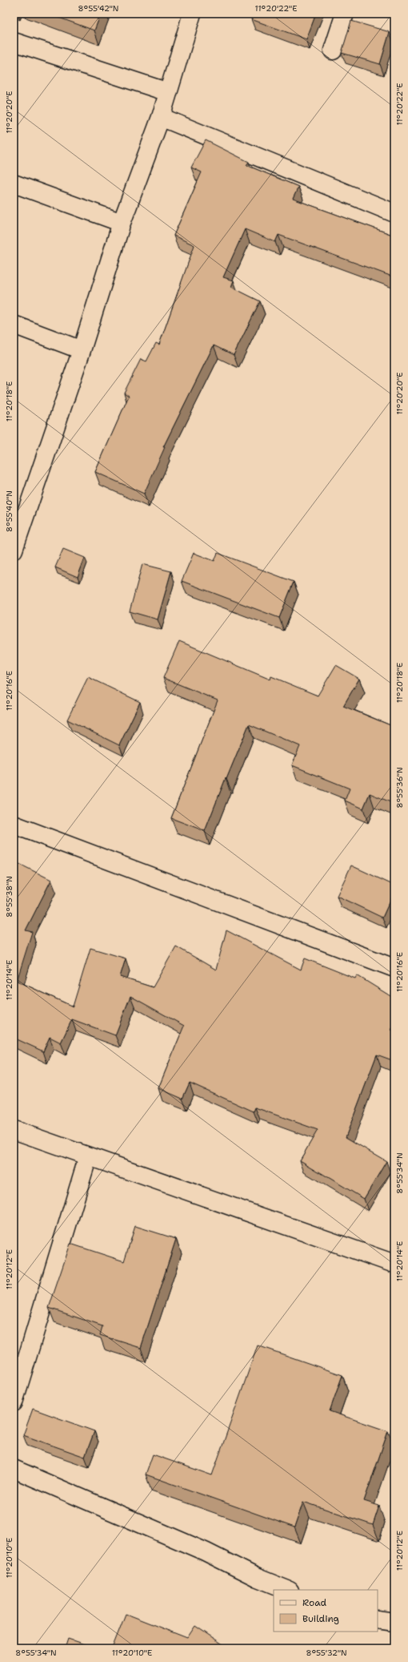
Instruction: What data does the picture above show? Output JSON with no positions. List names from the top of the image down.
{
  "legend": ["Road", "Building"],
  "coordinates": [
    "8°55'42\"N",
    "11°20'22\"E",
    "11°20'20\"E",
    "11°20'18\"E",
    "8°55'40\"N",
    "11°20'16\"E",
    "8°55'36\"N",
    "8°55'38\"N",
    "11°20'14\"E",
    "8°55'34\"N",
    "11°20'12\"E",
    "11°20'10\"E",
    "8°55'32\"N"
  ]
}
